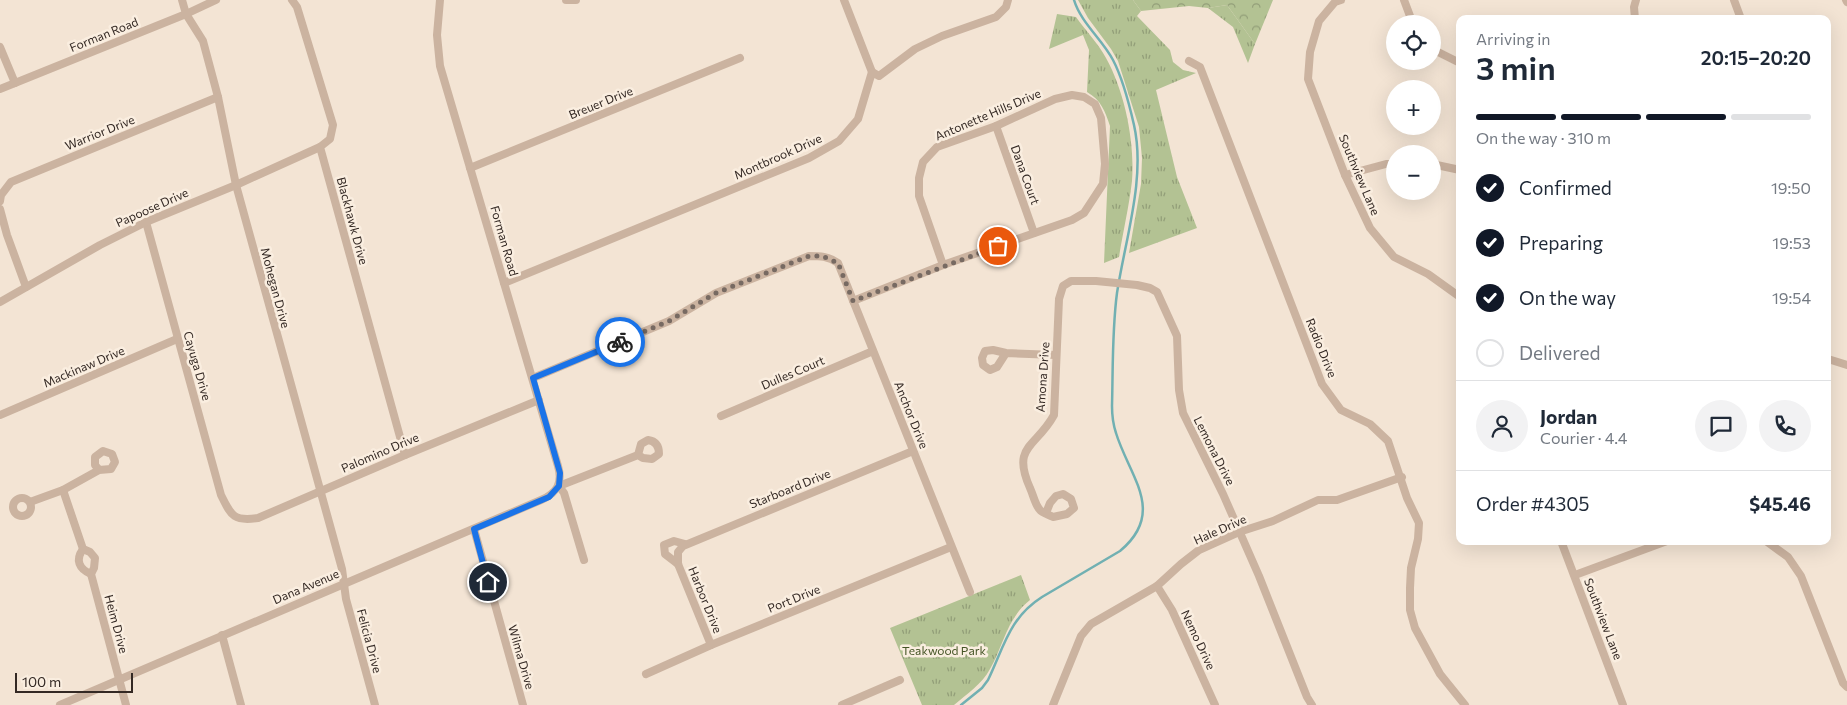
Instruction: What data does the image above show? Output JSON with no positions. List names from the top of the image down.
{
  "streets": {
    "street": [
      "Forman Road",
      "Breuer Drive",
      "Antonette Hills Drive",
      "Warrior Drive",
      "Montbrook Drive",
      "Dana Court",
      "Southview Lane",
      "Papoose Drive",
      "Blackhawk Drive",
      "Mohegan Drive",
      "Radio Drive",
      "Cayuga Drive",
      "Mackinaw Drive",
      "Dulles Court",
      "Amona Drive",
      "Anchor Drive",
      "Lemona Drive",
      "Palomino Drive",
      "Starboard Drive",
      "Hale Drive",
      "Dana Avenue",
      "Port Drive",
      "Harbor Drive",
      "Heim Drive",
      "Nemo Drive",
      "Felicia Drive",
      "Wilma Drive"
    ]
  },
  "crossings": [
    ["Forman Road", "Breuer Drive"],
    ["Forman Road", "Montbrook Drive"],
    ["Forman Road", "Mohegan Drive"],
    ["Forman Road", "Anchor Drive"],
    ["Forman Road", "Palomino Drive"],
    ["Forman Road", "Dana Avenue"],
    ["Antonette Hills Drive", "Dana Court"],
    ["Warrior Drive", "Mohegan Drive"],
    ["Papoose Drive", "Blackhawk Drive"],
    ["Papoose Drive", "Mohegan Drive"],
    ["Papoose Drive", "Cayuga Drive"],
    ["Blackhawk Drive", "Palomino Drive"],
    ["Mohegan Drive", "Palomino Drive"],
    ["Mohegan Drive", "Dana Avenue"],
    ["Mohegan Drive", "Felicia Drive"],
    ["Radio Drive", "Hale Drive"],
    ["Cayuga Drive", "Mackinaw Drive"],
    ["Cayuga Drive", "Palomino Drive"],
    ["Dulles Court", "Anchor Drive"],
    ["Amona Drive", "Lemona Drive"],
    ["Anchor Drive", "Starboard Drive"],
    ["Anchor Drive", "Port Drive"],
    ["Lemona Drive", "Hale Drive"],
    ["Starboard Drive", "Harbor Drive"],
    ["Hale Drive", "Nemo Drive"],
    ["Dana Avenue", "Heim Drive"],
    ["Dana Avenue", "Felicia Drive"],
    ["Dana Avenue", "Wilma Drive"],
    ["Port Drive", "Harbor Drive"]
  ],
  "parks": ["Teakwood Park"],
  "scale_bar": "100 m",
  "page": {
    "map_buttons": ["+", "−"],
    "heading": ["3 min", "Arriving in", "20:15–20:20"],
    "panel": [
      "Jordan",
      "Courier · 4.4",
      "Order #4305",
      "$45.46"
    ],
    "bar": "On the way · 310 m",
    "list": [
      ["Confirmed", "19:50"],
      ["Preparing", "19:53"],
      ["On the way", "19:54"],
      "Delivered"
    ],
    "scale": "100 m"
  }
}
